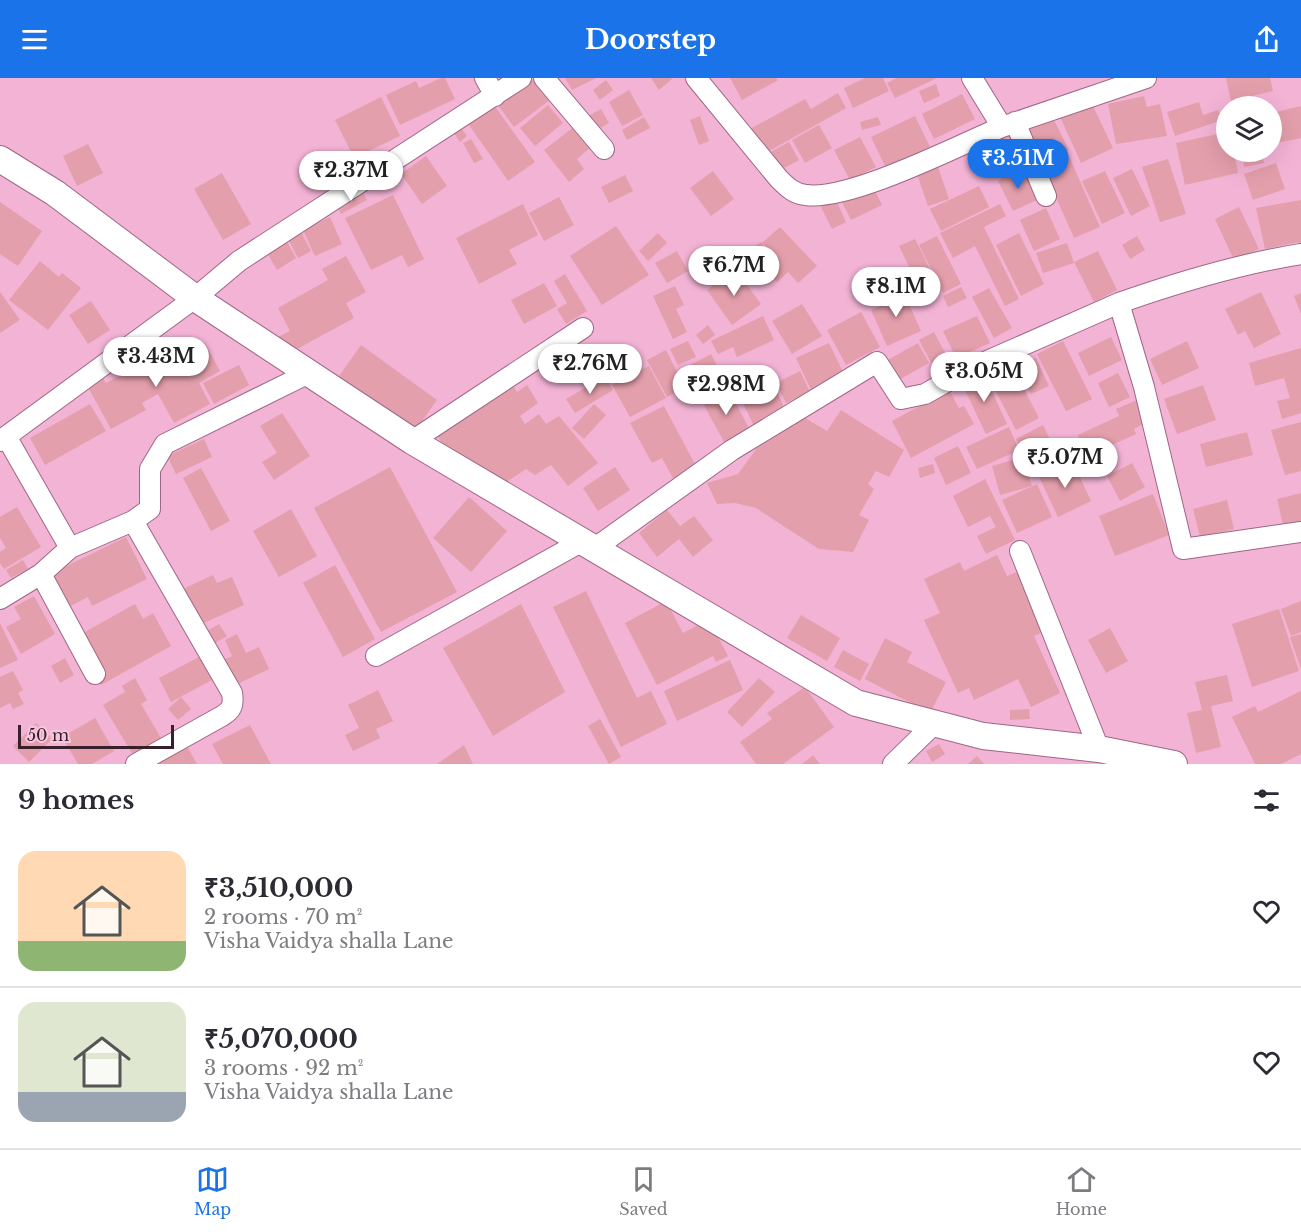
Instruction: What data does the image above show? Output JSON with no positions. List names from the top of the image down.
{
  "scale_bar": "50 m",
  "page": {
    "header": "Doorstep",
    "price": [
      "₹3.51M",
      "₹2.37M",
      "₹6.7M",
      "₹8.1M",
      "₹3.43M",
      "₹2.76M",
      "₹3.05M",
      "₹2.98M",
      "₹5.07M"
    ],
    "scale": "50 m",
    "heading": "9 homes",
    "list": [
      {
        "name": "₹3,510,000",
        "note": "2 rooms · 70 m² · Visha Vaidya shalla Lane"
      },
      {
        "name": "₹5,070,000",
        "note": "3 rooms · 92 m² · Visha Vaidya shalla Lane"
      }
    ],
    "tabs": ["Map", "Saved", "Home"]
  }
}
